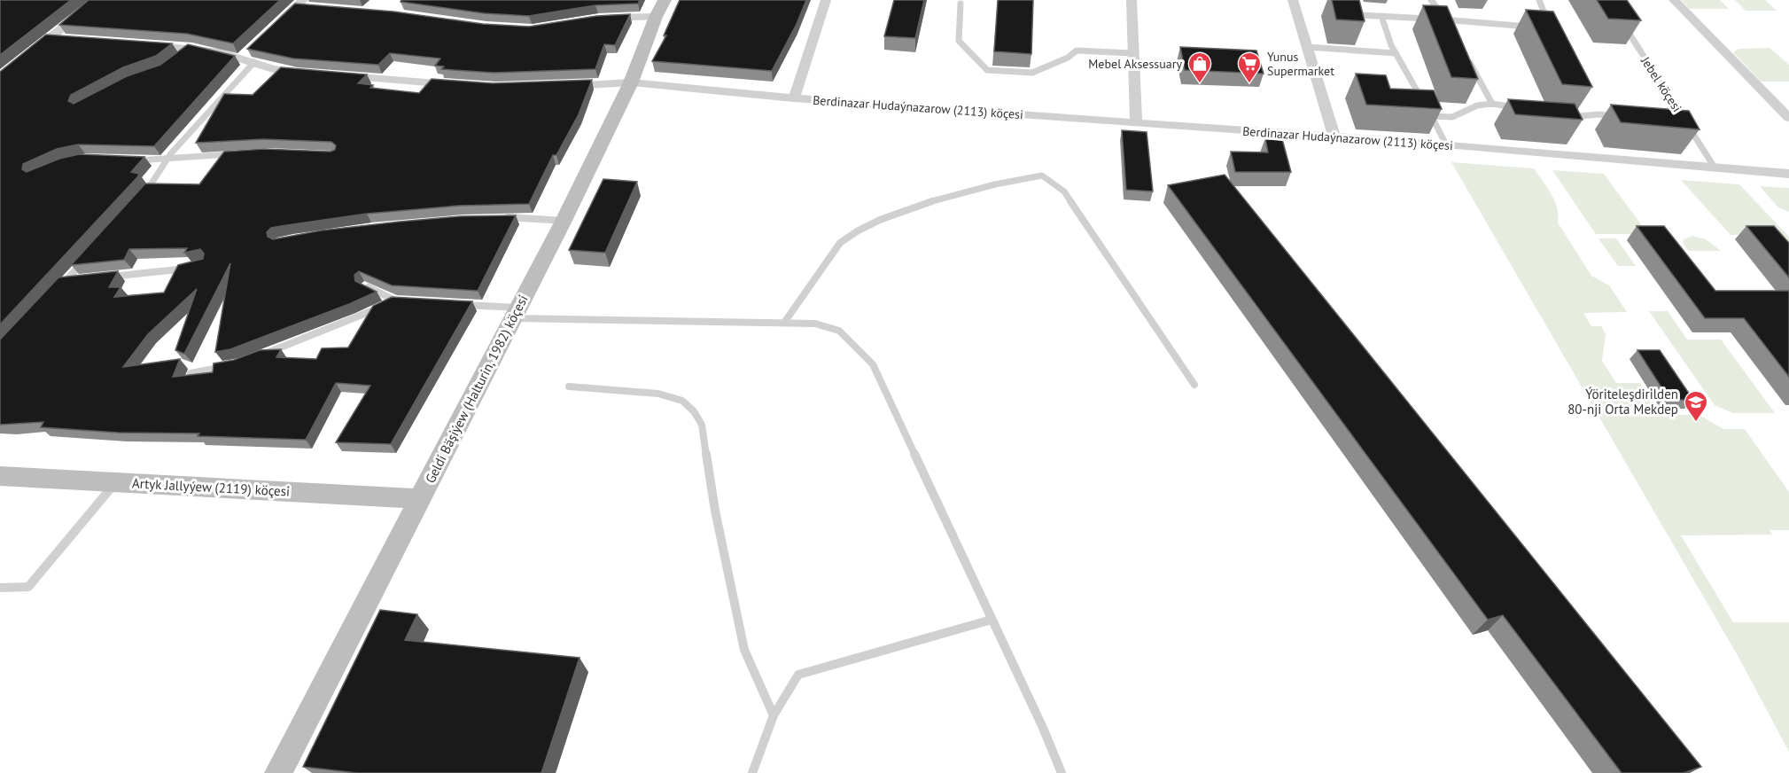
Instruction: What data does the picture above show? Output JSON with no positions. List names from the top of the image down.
{
  "streets": {
    "street": ["Berdinazar Hudaýnazarow (2113) köçesi", "Geldi Bäşiýew (Halturin, 1982) köçesi", "Artyk Jallyýew (2119) köçesi"],
    "lane": ["Jebel köçesi"]
  },
  "crossings": [
    ["Jebel köçesi", "Berdinazar Hudaýnazarow (2113) köçesi"],
    ["Berdinazar Hudaýnazarow (2113) köçesi", "Geldi Bäşiýew (Halturin, 1982) köçesi"],
    ["Geldi Bäşiýew (Halturin, 1982) köçesi", "Artyk Jallyýew (2119) köçesi"]
  ],
  "places": {
    "shop": ["Mebel Aksessuary"],
    "supermarket": ["Yunus Supermarket"],
    "school or university": ["Ýöriteleşdirilden 80-nji Orta Mekdep"]
  }
}
